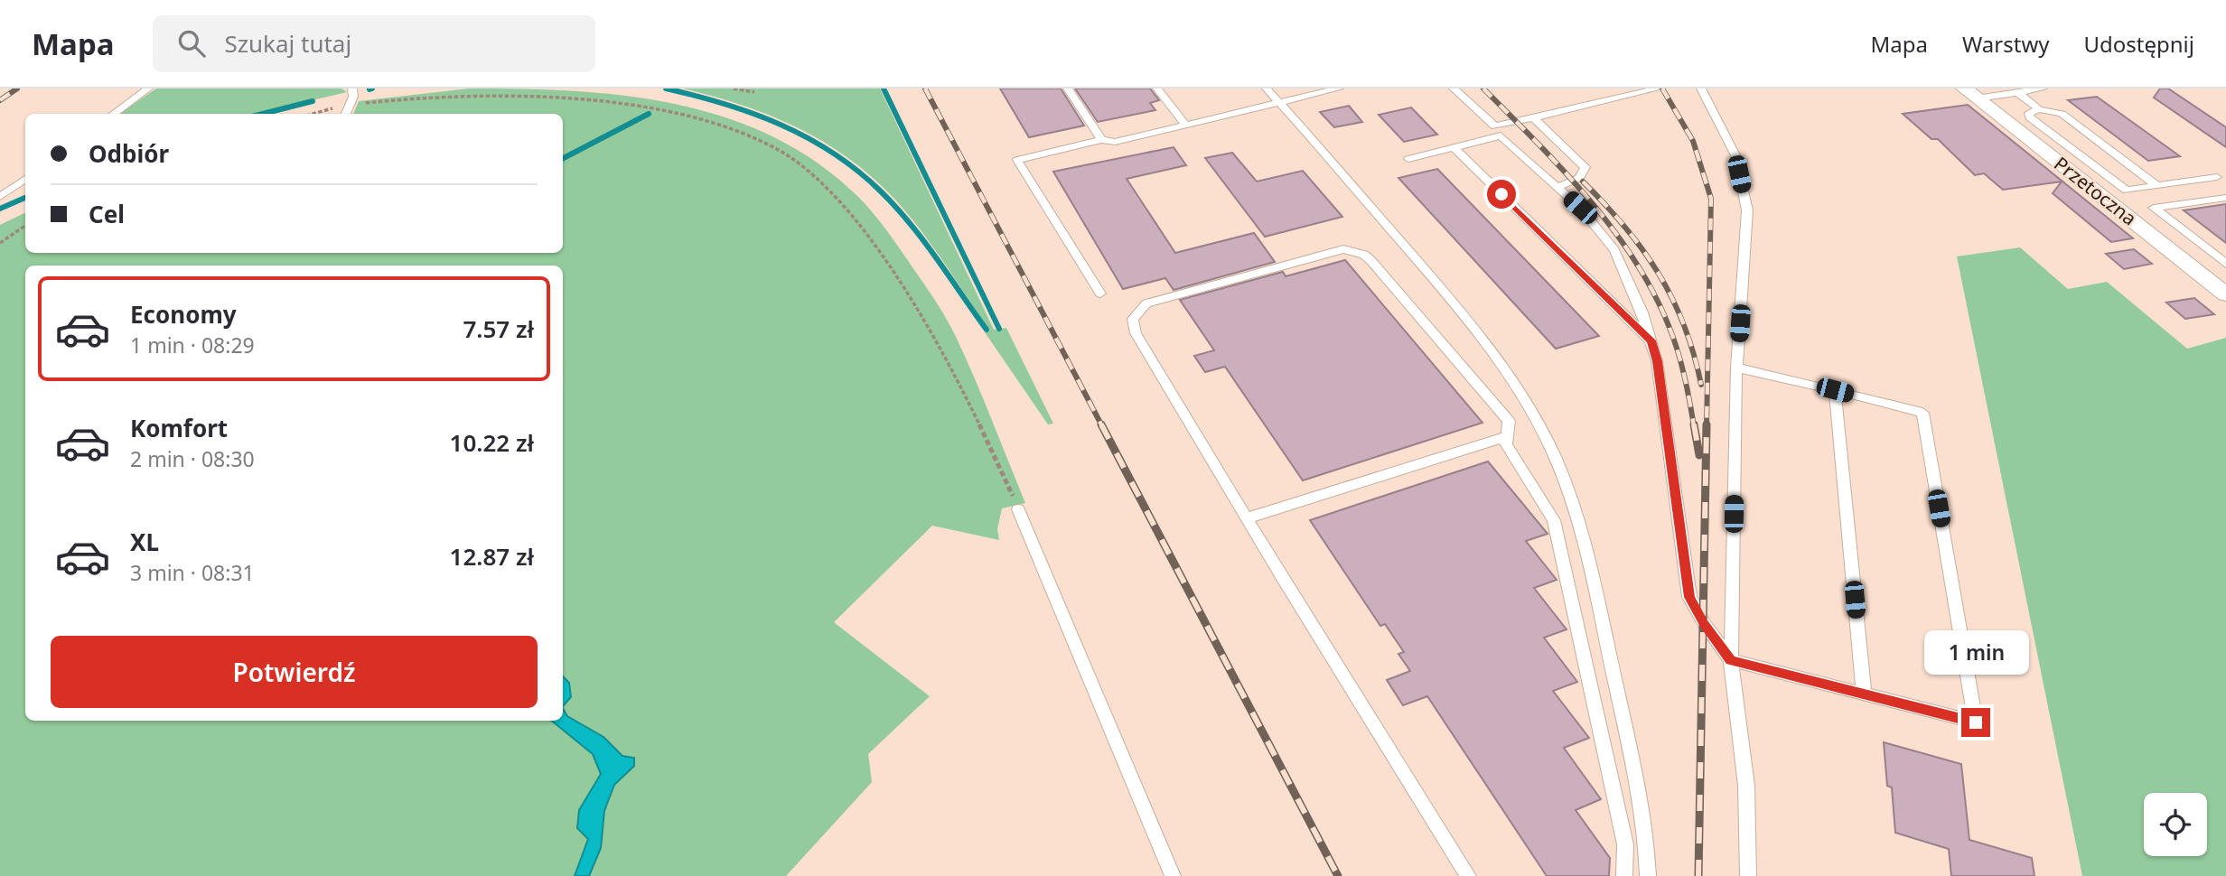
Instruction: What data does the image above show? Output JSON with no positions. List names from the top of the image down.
{
  "streets": {
    "street": ["Przetoczna"]
  },
  "page": {
    "header": "Mapa",
    "search": "Szukaj tutaj",
    "nav": ["Mapa", "Warstwy", "Udostępnij"],
    "banner": ["Odbiór", "Cel"],
    "list": [
      {
        "name": "Economy",
        "note": "1 min · 08:29",
        "value": "7.57 zł"
      },
      {
        "name": "Komfort",
        "note": "2 min · 08:30",
        "value": "10.22 zł"
      },
      {
        "name": "XL",
        "note": "3 min · 08:31",
        "value": "12.87 zł"
      }
    ],
    "buttons": "Potwierdź",
    "bubble": "1 min"
  }
}
